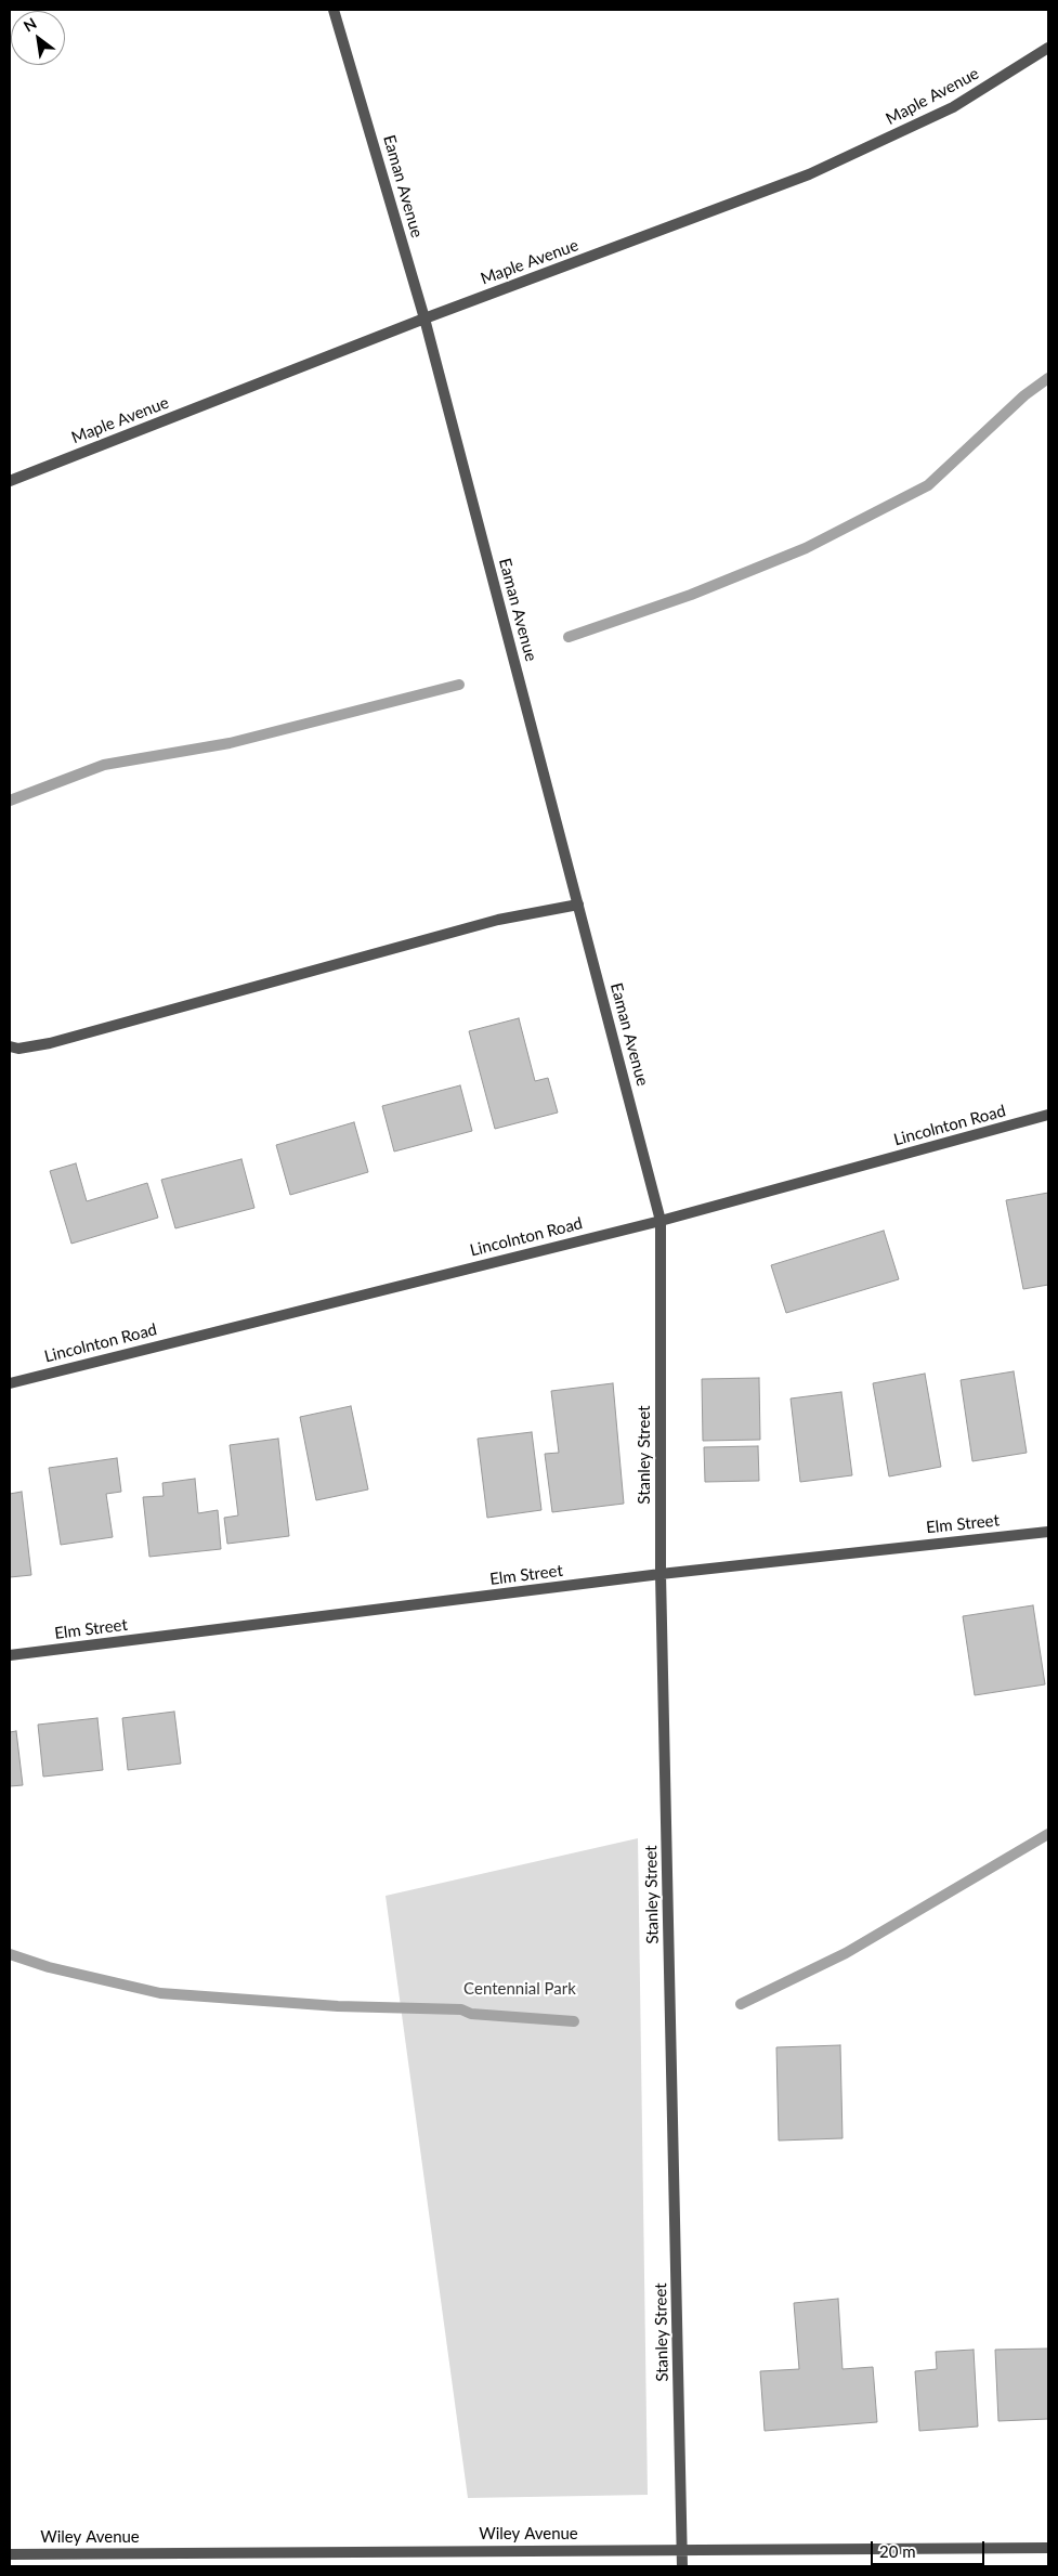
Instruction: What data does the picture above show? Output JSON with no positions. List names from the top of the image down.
{
  "streets": {
    "street": [
      "Maple Avenue",
      "Eaman Avenue",
      "Lincolnton Road",
      "Stanley Street",
      "Elm Street",
      "Wiley Avenue"
    ]
  },
  "crossings": [
    ["Maple Avenue", "Eaman Avenue"],
    ["Eaman Avenue", "Lincolnton Road"],
    ["Eaman Avenue", "Stanley Street"],
    ["Lincolnton Road", "Stanley Street"],
    ["Stanley Street", "Elm Street"],
    ["Stanley Street", "Wiley Avenue"]
  ],
  "parks": ["Centennial Park"],
  "scale_bar": "20 m",
  "north": "top left"
}
